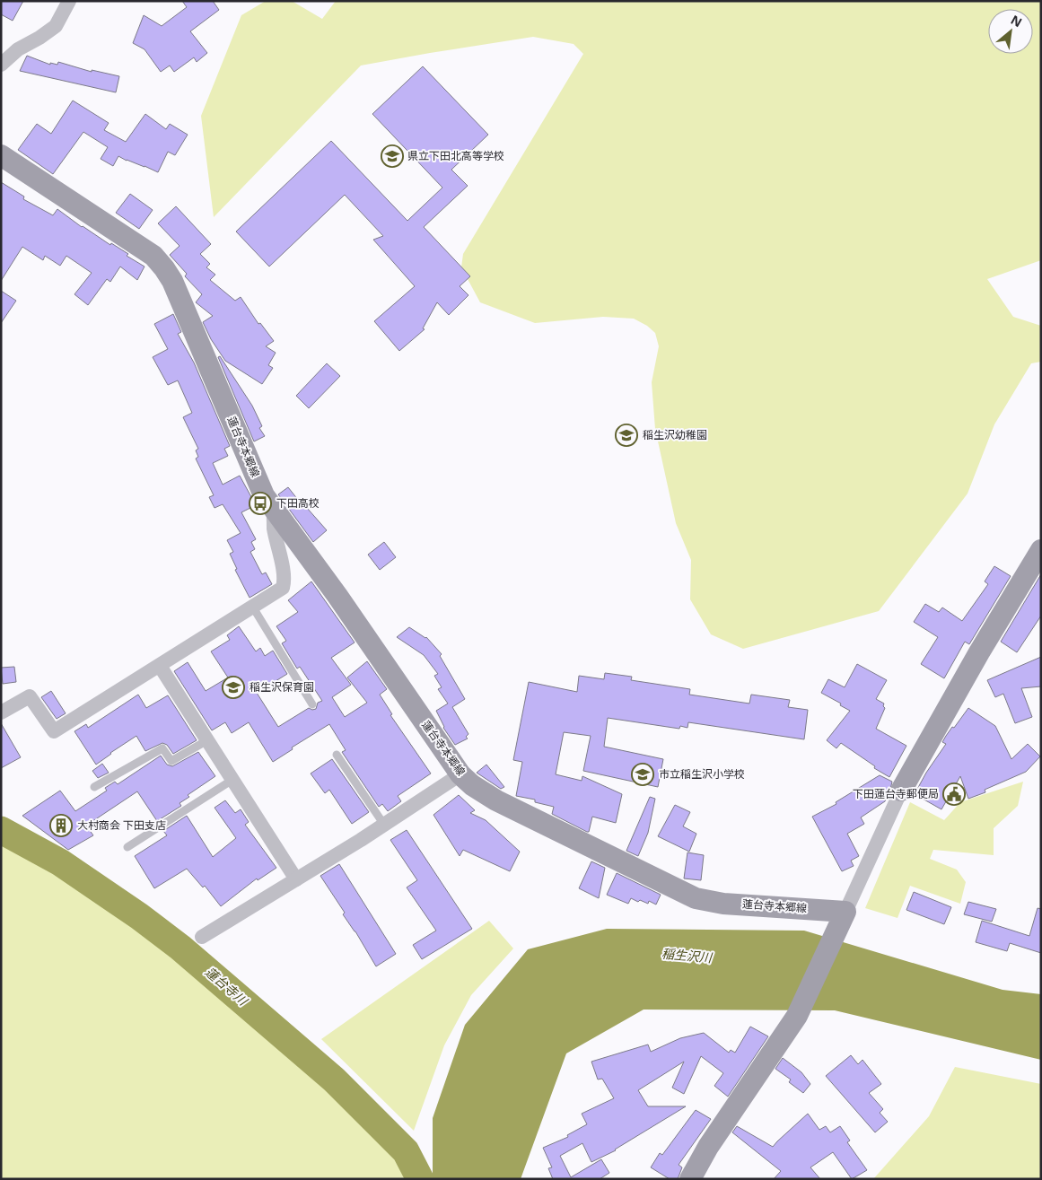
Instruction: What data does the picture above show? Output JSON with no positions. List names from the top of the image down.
{
  "streets": {
    "main road": ["蓮台寺本郷線"]
  },
  "water": ["稲生沢川", "蓮台寺川"],
  "places": {
    "school or university": [
      "県立下田北高等学校",
      "稲生沢幼稚園",
      "稲生沢保育園",
      "市立稲生沢小学校"
    ],
    "bus stop": ["下田高校"],
    "public building": ["下田蓮台寺郵便局"],
    "building": ["大村商会 下田支店"]
  },
  "north": "top right"
}
